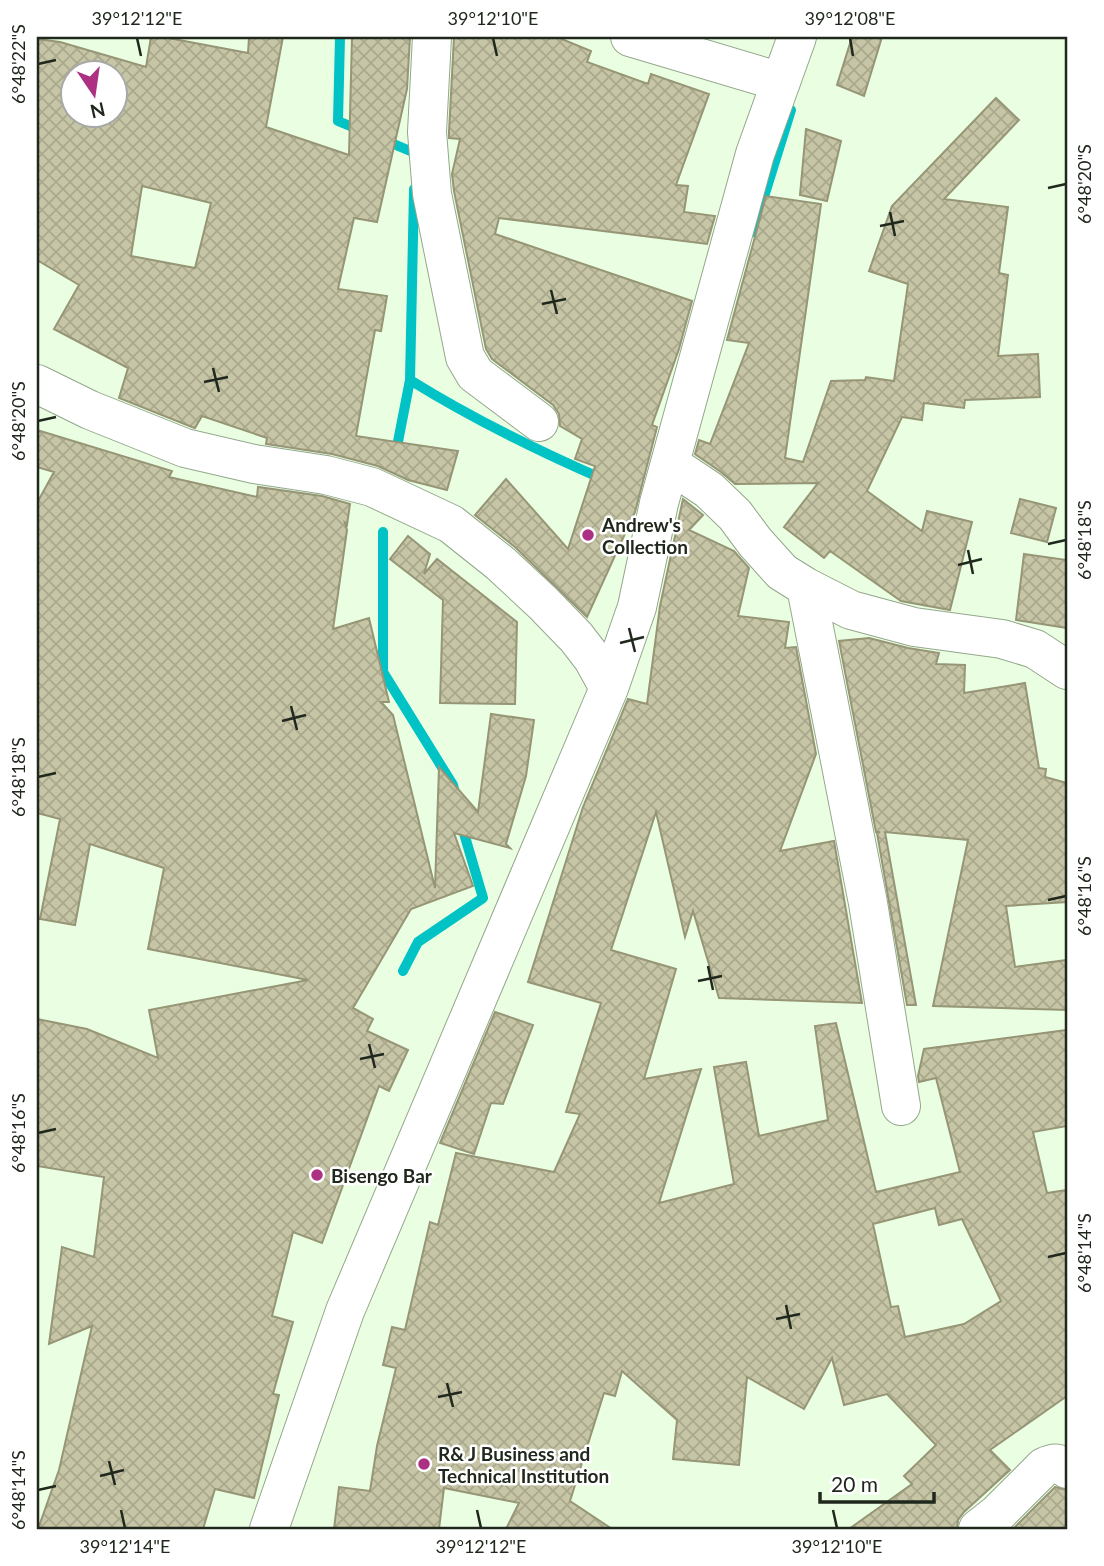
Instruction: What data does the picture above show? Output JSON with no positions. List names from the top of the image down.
{
  "places": ["Andrew's Collection", "Bisengo Bar", "R& J Business and Technical Institution"],
  "scale_bar": "20 m",
  "north": "bottom",
  "coordinates": [
    "39°12'12\"E",
    "39°12'10\"E",
    "39°12'08\"E",
    "6°48'22\"S",
    "6°48'20\"S",
    "6°48'18\"S",
    "6°48'16\"S",
    "6°48'14\"S",
    "39°12'14\"E"
  ]
}
